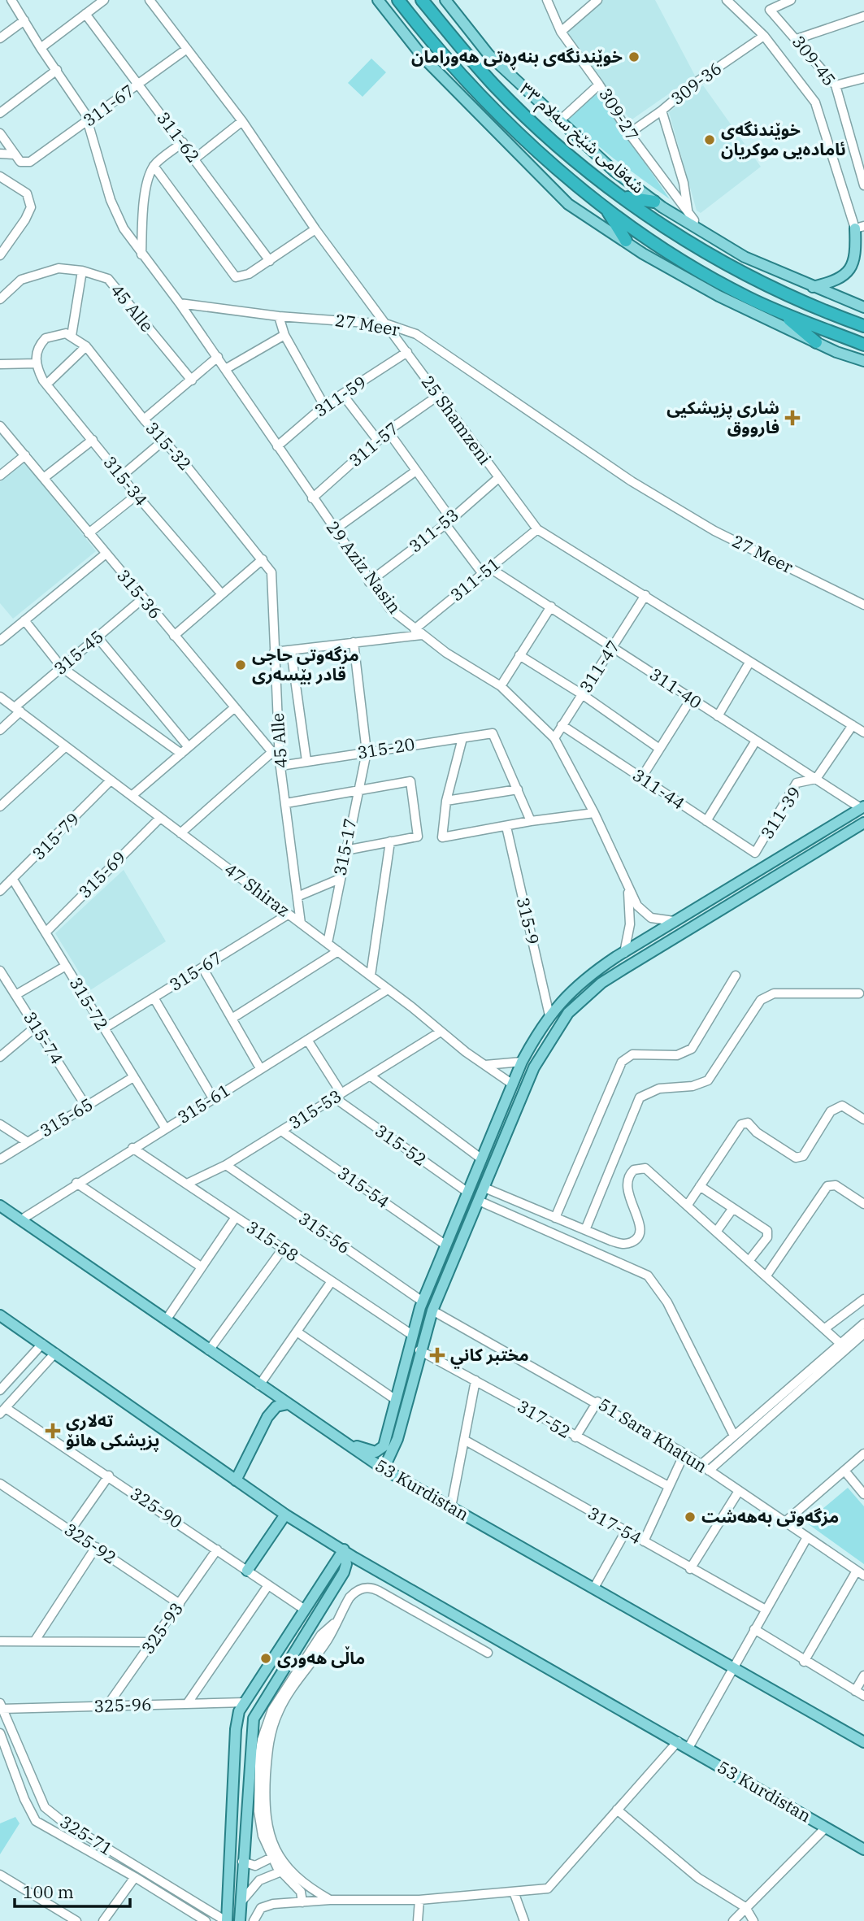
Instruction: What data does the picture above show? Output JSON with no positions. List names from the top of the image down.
{
  "streets": {
    "main road": ["شەقامی شێخ سەلام ٣٣", "53 Kurdistan"],
    "street": [
      "309-45",
      "309-36",
      "311-67",
      "309-27",
      "311-62",
      "45 Alle",
      "27 Meer",
      "311-59",
      "25 Shamzeni",
      "311-57",
      "315-32",
      "315-34",
      "311-53",
      "29 Aziz Nasin",
      "311-51",
      "315-36",
      "315-45",
      "311-47",
      "311-40",
      "315-20",
      "311-44",
      "311-39",
      "315-79",
      "315-17",
      "315-69",
      "47 Shiraz",
      "315-9",
      "315-67",
      "315-72",
      "315-74",
      "315-61",
      "315-53",
      "315-65",
      "315-52",
      "315-54",
      "315-56",
      "315-58",
      "317-52",
      "51 Sara Khatun",
      "325-90",
      "317-54",
      "325-92",
      "325-93",
      "325-96",
      "325-71"
    ]
  },
  "crossings": [
    ["309-36", "309-27"],
    ["311-67", "311-62"],
    ["311-67", "25 Shamzeni"],
    ["309-27", "شەقامی شێخ سەلام ٣٣"],
    ["45 Alle", "315-32"],
    ["45 Alle", "315-36"],
    ["45 Alle", "315-20"],
    ["45 Alle", "47 Shiraz"],
    ["27 Meer", "25 Shamzeni"],
    ["27 Meer", "29 Aziz Nasin"],
    ["311-59", "25 Shamzeni"],
    ["311-59", "29 Aziz Nasin"],
    ["25 Shamzeni", "311-57"],
    ["25 Shamzeni", "311-53"],
    ["25 Shamzeni", "311-51"],
    ["25 Shamzeni", "311-47"],
    ["25 Shamzeni", "311-39"],
    ["311-57", "29 Aziz Nasin"],
    ["311-53", "29 Aziz Nasin"],
    ["29 Aziz Nasin", "311-51"],
    ["29 Aziz Nasin", "311-47"],
    ["311-51", "311-40"],
    ["315-36", "315-45"],
    ["315-36", "315-20"],
    ["315-45", "47 Shiraz"],
    ["311-47", "311-40"],
    ["311-47", "311-44"],
    ["311-40", "311-39"],
    ["315-20", "315-17"],
    ["311-44", "311-39"],
    ["315-79", "47 Shiraz"],
    ["315-79", "315-72"],
    ["315-17", "47 Shiraz"],
    ["315-69", "47 Shiraz"],
    ["315-69", "315-72"],
    ["47 Shiraz", "315-67"],
    ["47 Shiraz", "315-61"],
    ["47 Shiraz", "315-53"],
    ["315-67", "315-72"],
    ["315-72", "315-61"],
    ["315-72", "315-65"],
    ["315-74", "315-65"],
    ["315-61", "315-58"],
    ["315-61", "53 Kurdistan"],
    ["315-53", "315-52"],
    ["315-53", "315-54"],
    ["315-53", "315-56"],
    ["315-53", "315-58"],
    ["325-90", "325-93"],
    ["325-92", "325-93"],
    ["325-93", "325-96"],
    ["325-96", "325-71"]
  ],
  "places": {
    "other": [
      "خوێندنگەی بنەڕەتی هەورامان",
      "خوێندنگەی ئامادەیی موکریان",
      "مزگەوتی حاجی قادر بێسەری",
      "مزگەوتی بەهەشت",
      "ماڵی هەوری"
    ],
    "health": ["شاری پزیشکیی فارووق", "مختبر كاني", "تەلاری پزیشکی هانۆ"]
  },
  "scale_bar": "100 m"
}
